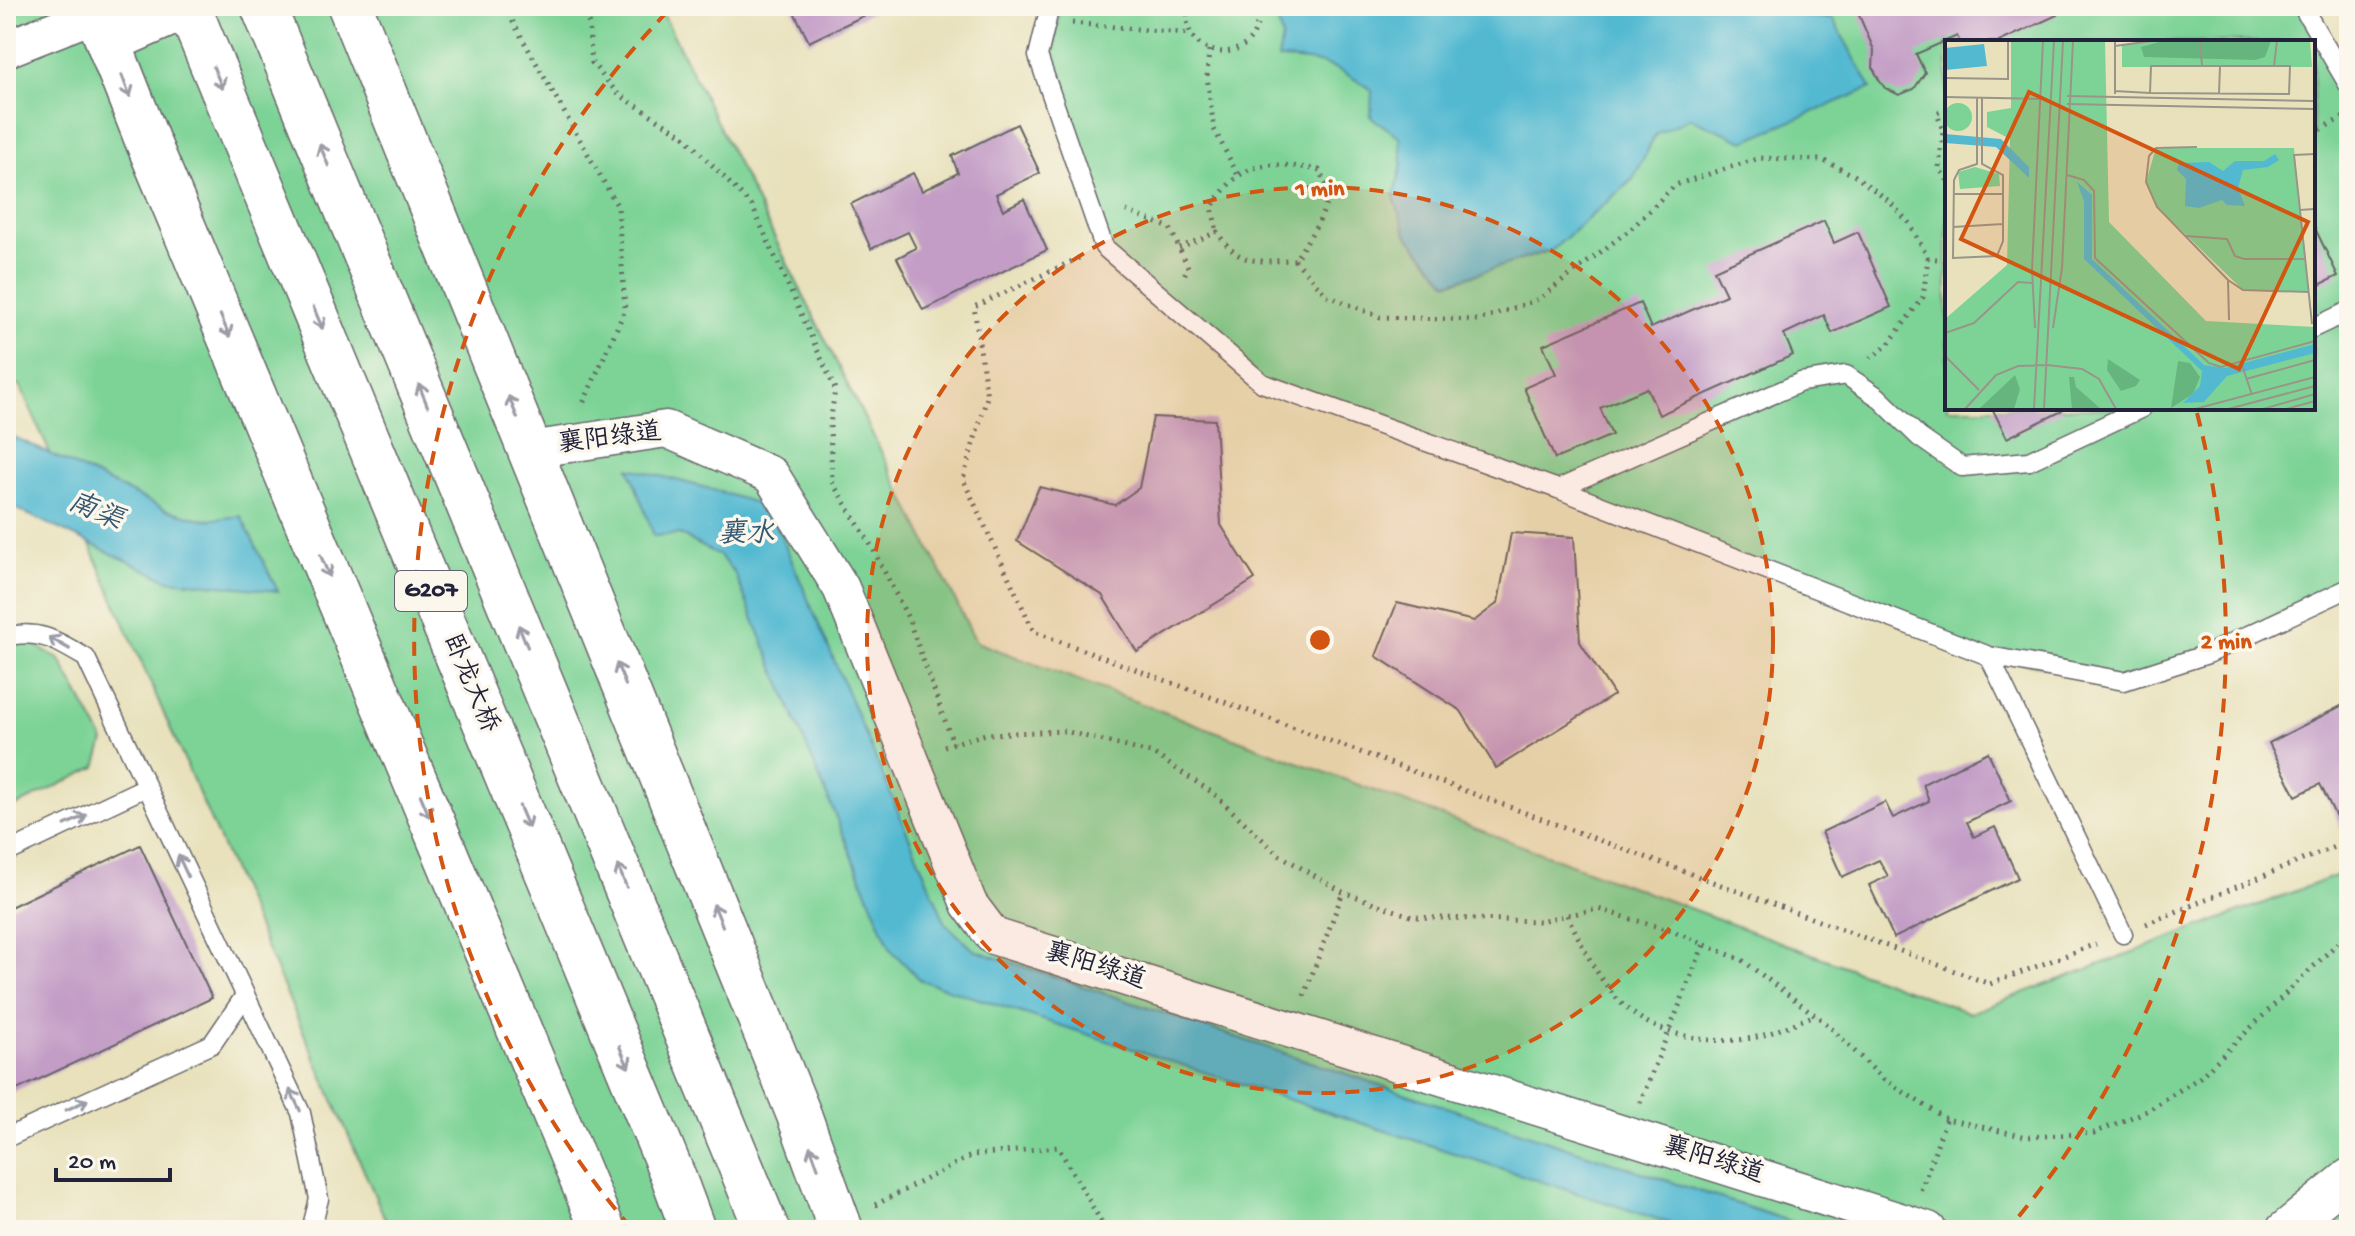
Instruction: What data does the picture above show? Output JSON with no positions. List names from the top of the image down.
{
  "streets": {
    "main road": ["G207", "卧龙大桥"],
    "street": ["襄阳绿道"]
  },
  "water": ["南渠", "襄水"],
  "scale_bar": "20 m",
  "rings": ["1 min", "2 min"]
}
